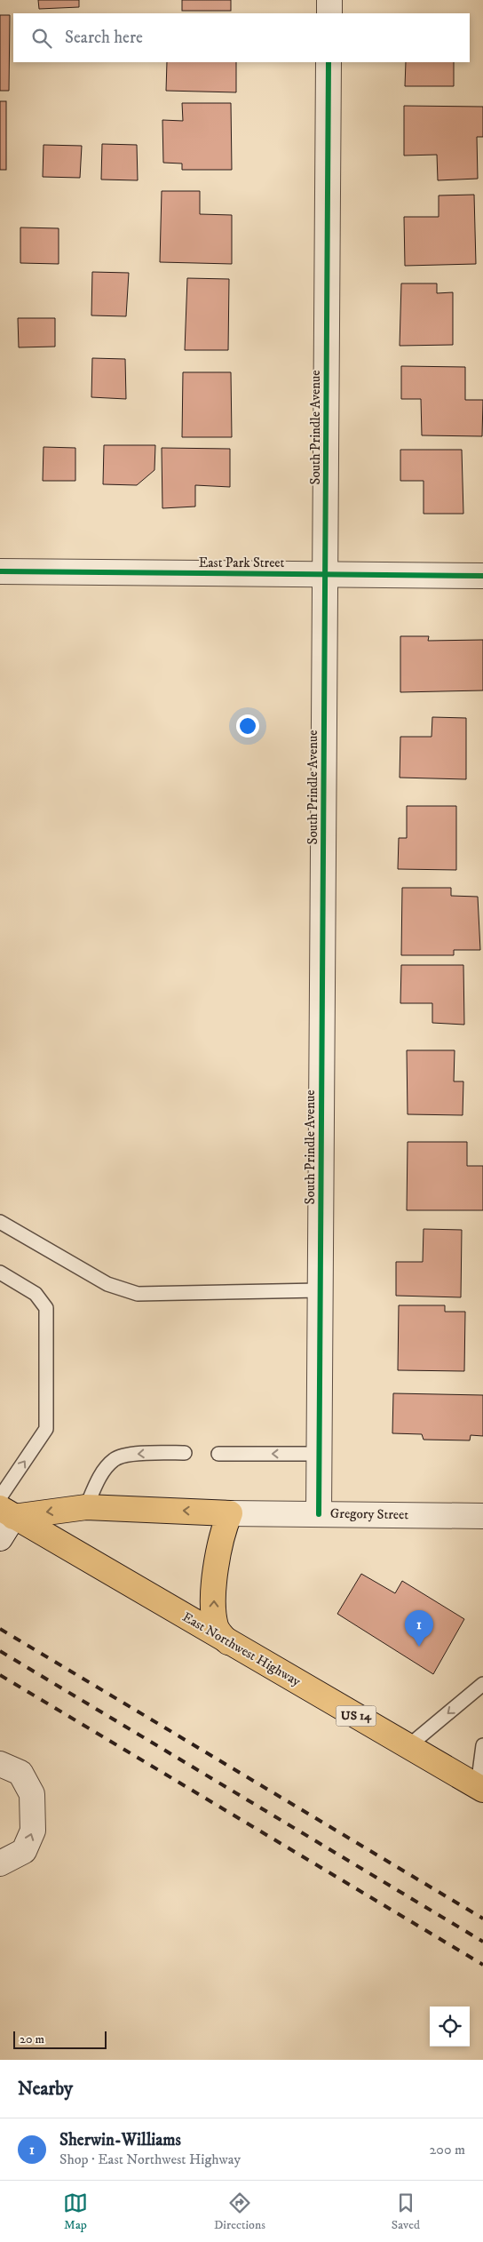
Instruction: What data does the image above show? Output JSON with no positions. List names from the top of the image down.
{
  "streets": {
    "main road": ["East Northwest Highway", "US 14"],
    "street": ["South Prindle Avenue", "East Park Street", "Gregory Street"]
  },
  "crossings": [
    ["South Prindle Avenue", "East Park Street"],
    ["South Prindle Avenue", "Gregory Street"]
  ],
  "scale_bar": "20 m",
  "page": {
    "search": "Search here",
    "pins": "1",
    "scale": "20 m",
    "heading": "Nearby",
    "list": [
      {
        "mark": "1",
        "name": "Sherwin-Williams",
        "note": "Shop · East Northwest Highway",
        "value": "200 m"
      }
    ],
    "nav": ["Map", "Directions", "Saved"]
  }
}
